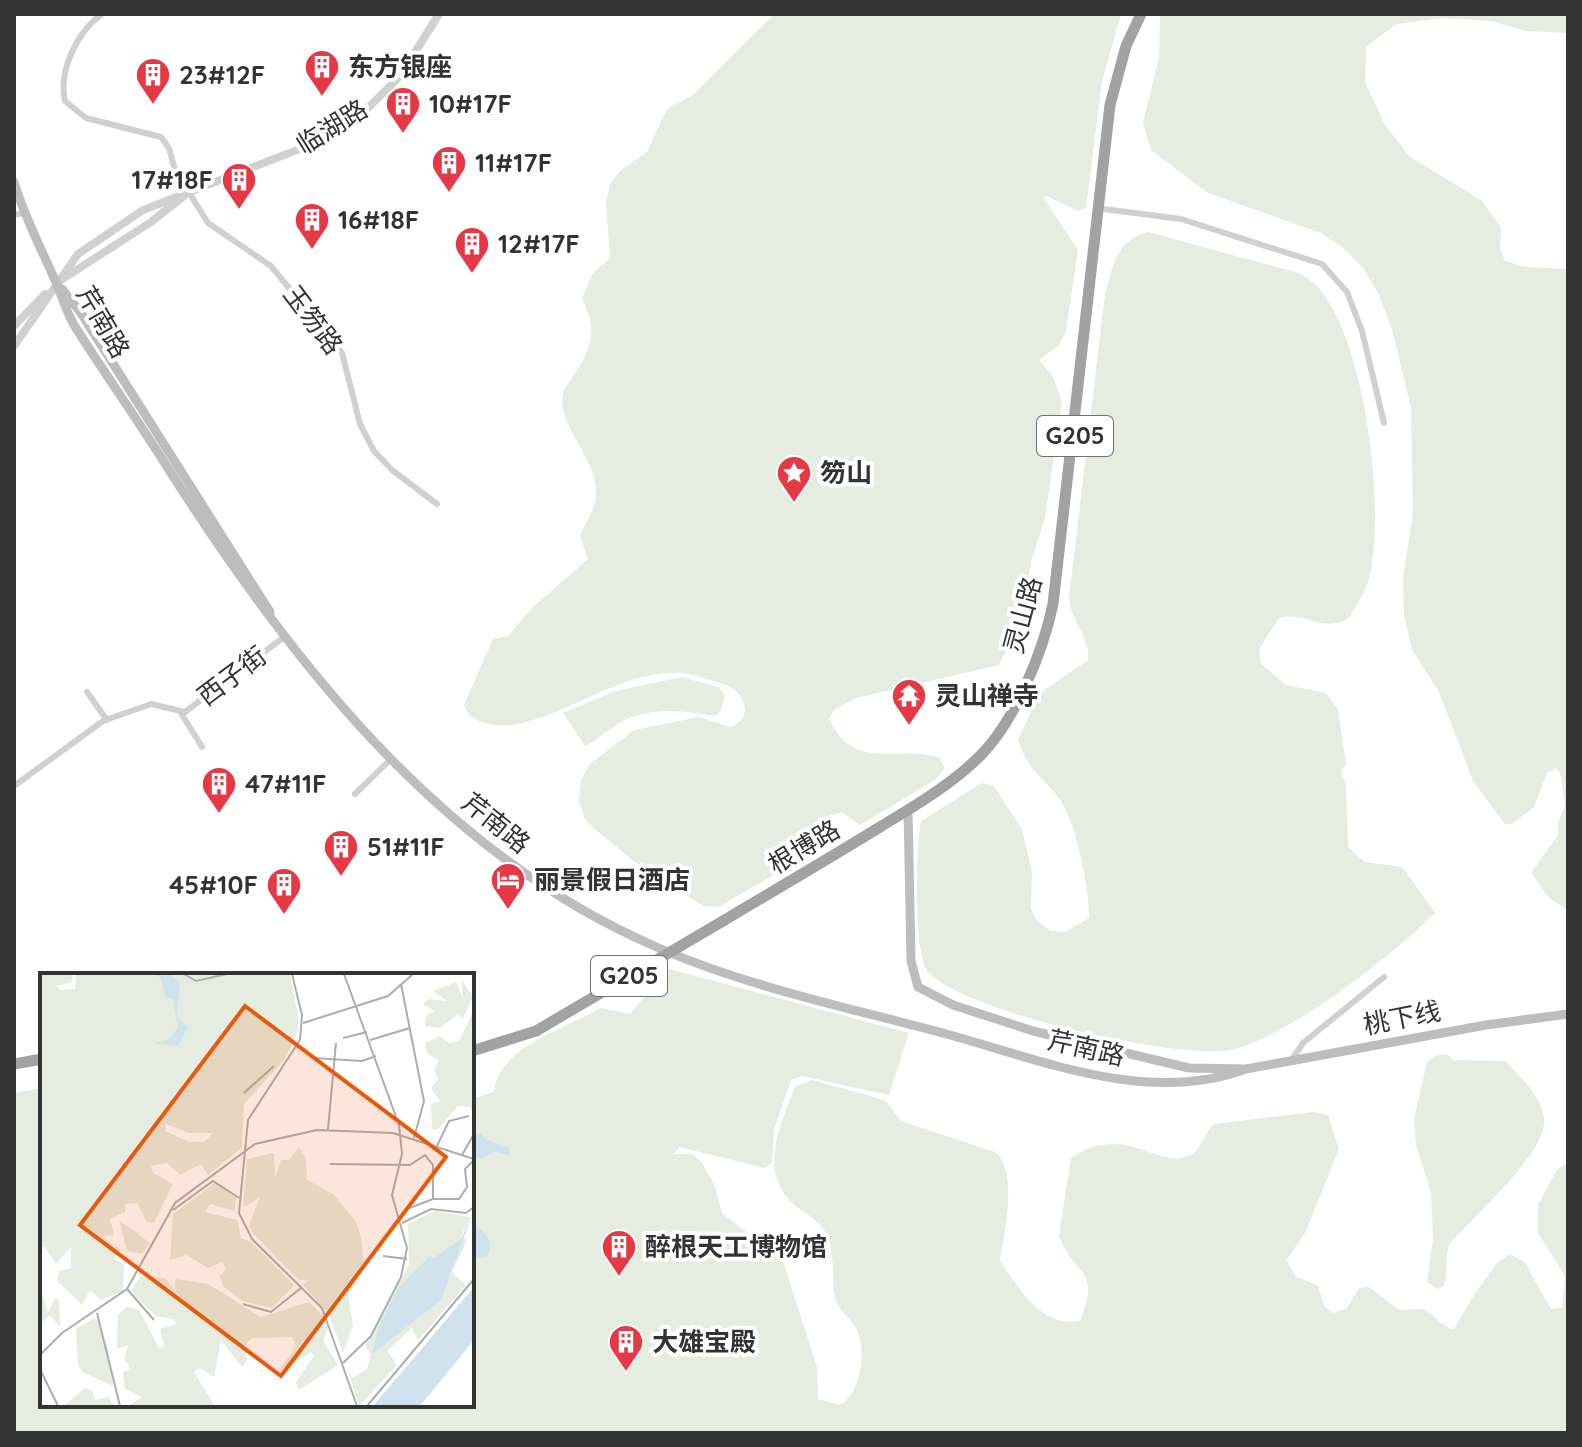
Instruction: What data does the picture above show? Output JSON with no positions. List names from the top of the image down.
{
  "streets": {
    "highway": ["G205", "灵山路", "根博路"],
    "main road": ["芹南路", "桃下线"],
    "street": ["临湖路", "玉笏路", "西子街"]
  },
  "crossings": [
    ["临湖路", "玉笏路"],
    ["临湖路", "芹南路"],
    ["芹南路", "西子街"],
    ["芹南路", "桃下线"],
    ["灵山路", "根博路"]
  ],
  "places": {
    "building": [
      "东方银座",
      "23#12F",
      "10#17F",
      "11#17F",
      "17#18F",
      "16#18F",
      "12#17F",
      "47#11F",
      "51#11F",
      "45#10F",
      "醉根天工博物馆",
      "大雄宝殿"
    ],
    "place": ["笏山"],
    "temple": ["灵山禅寺"],
    "hotel": ["丽景假日酒店"]
  }
}
